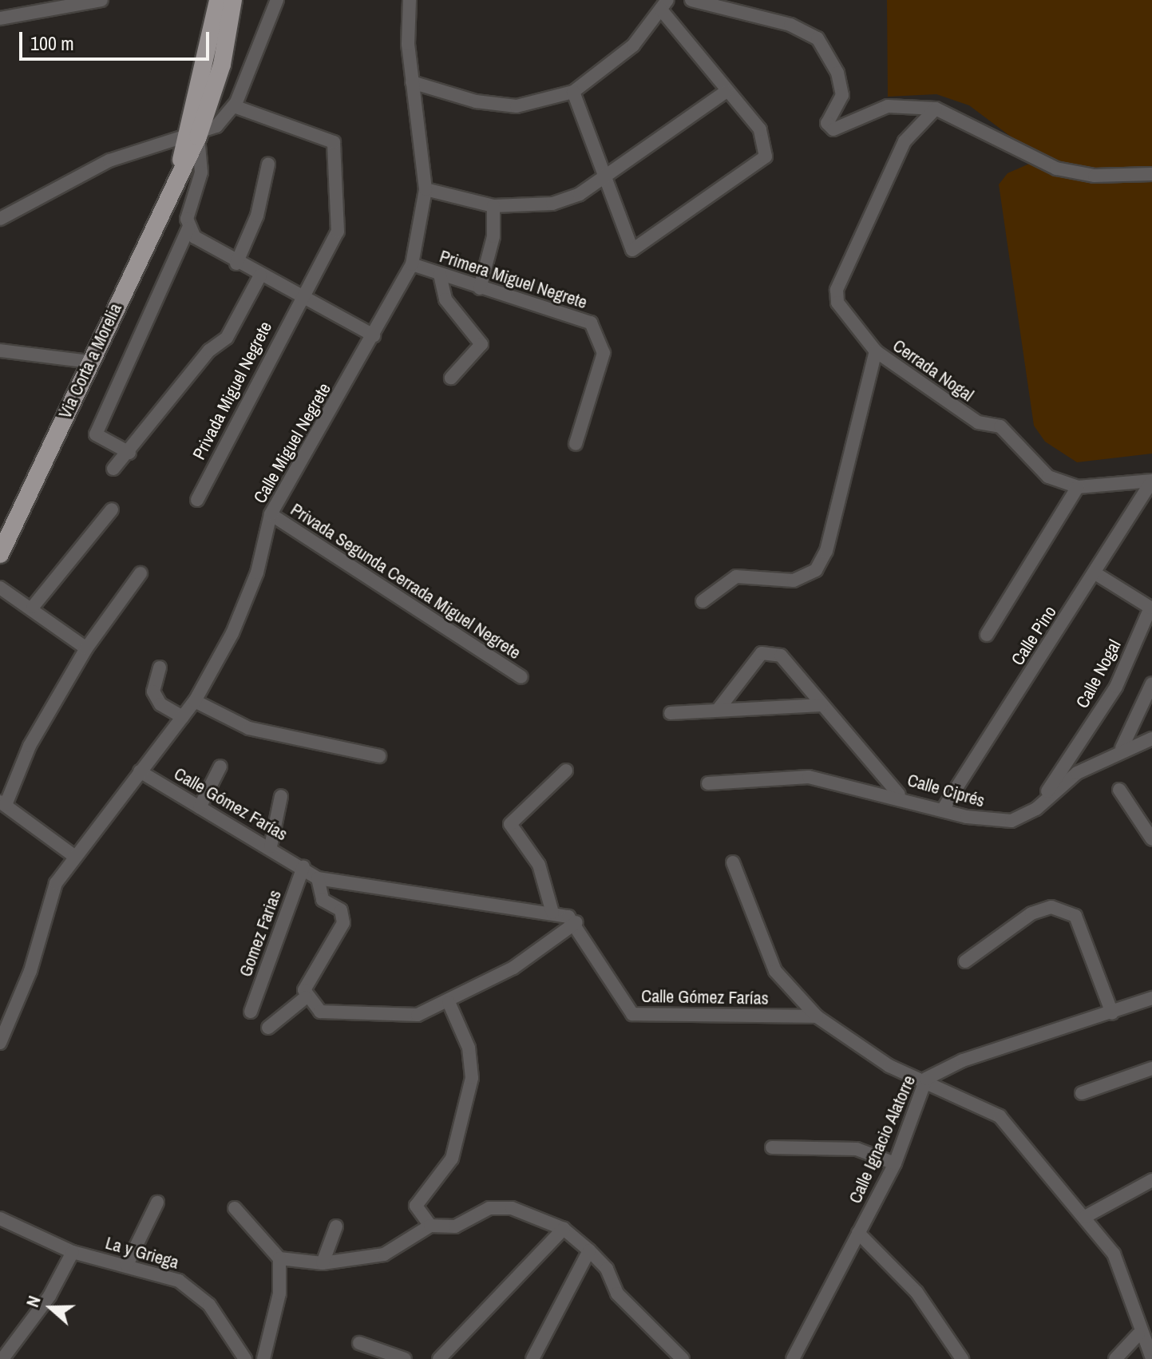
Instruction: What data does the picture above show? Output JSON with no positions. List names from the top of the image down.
{
  "streets": {
    "main road": ["Via Corta a Morelia"],
    "street": [
      "Primera Miguel Negrete",
      "Cerrada Nogal",
      "Privada Miguel Negrete",
      "Calle Miguel Negrete",
      "Privada Segunda Cerrada Miguel Negrete",
      "Calle Pino",
      "Calle Nogal",
      "Calle Ciprés",
      "Calle Gómez Farías",
      "Gomez Farias",
      "Calle Ignacio Alatorre",
      "La y Griega"
    ]
  },
  "crossings": [
    ["Primera Miguel Negrete", "Calle Miguel Negrete"],
    ["Cerrada Nogal", "Calle Pino"],
    ["Calle Miguel Negrete", "Privada Segunda Cerrada Miguel Negrete"],
    ["Calle Miguel Negrete", "Calle Gómez Farías"],
    ["Calle Pino", "Calle Nogal"],
    ["Calle Pino", "Calle Ciprés"],
    ["Calle Nogal", "Calle Ciprés"],
    ["Calle Gómez Farías", "Gomez Farias"]
  ],
  "scale_bar": "100 m",
  "north": "left"
}
